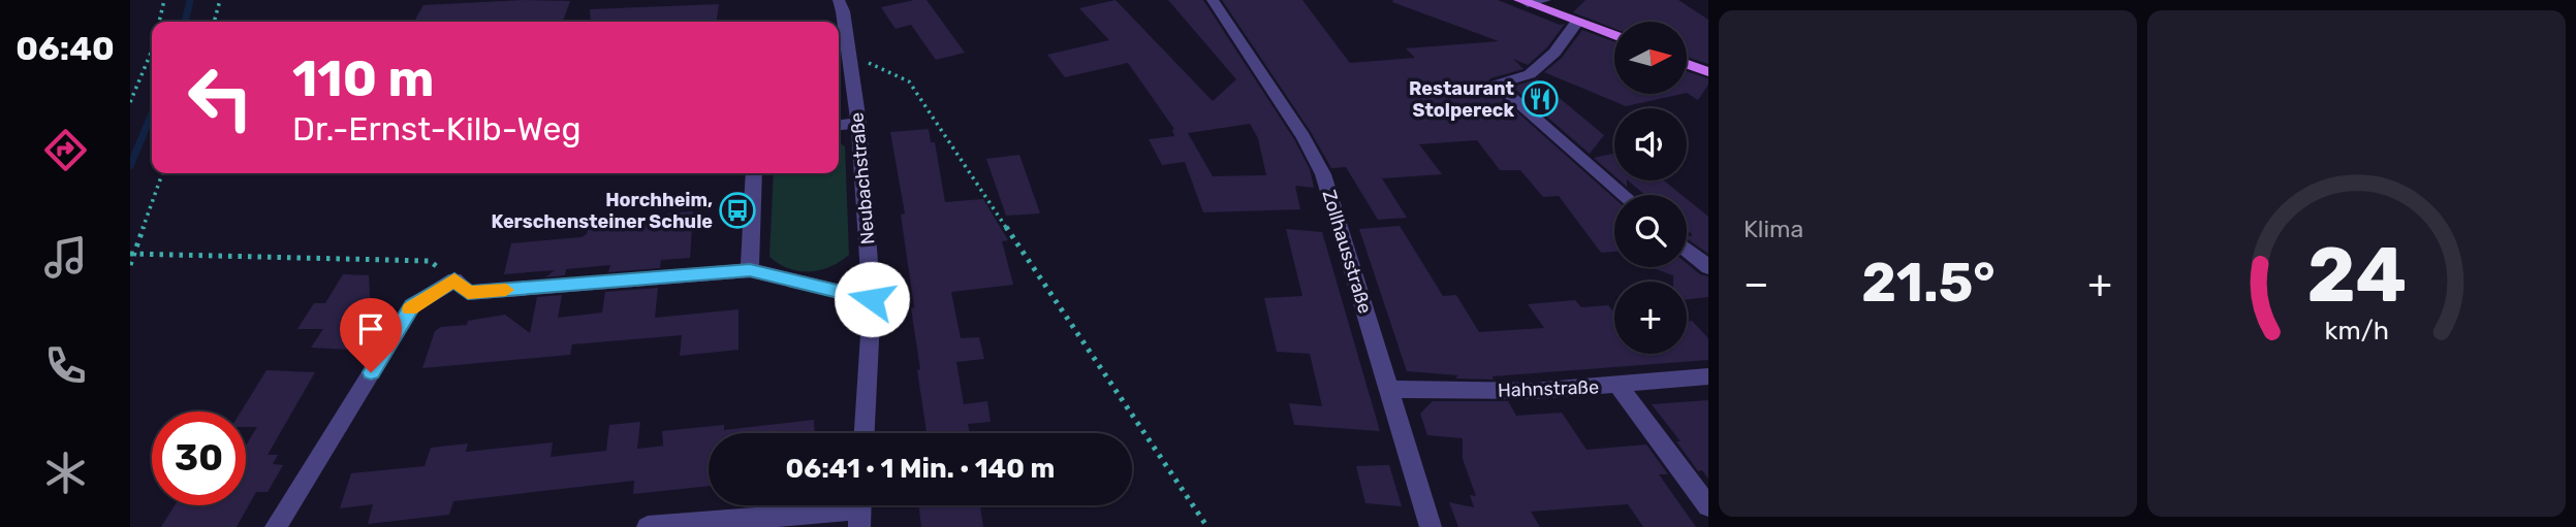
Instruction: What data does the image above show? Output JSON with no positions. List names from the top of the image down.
{
  "streets": {
    "street": ["Neubachstraße", "Zollhausstraße", "Hahnstraße"]
  },
  "crossings": [
    ["Zollhausstraße", "Hahnstraße"]
  ],
  "places": {
    "restaurant": ["Restaurant Stolpereck"],
    "bus stop": ["Horchheim, Kerschensteiner Schule"]
  },
  "north": "right",
  "page": {
    "tabs": "06:40",
    "tile": "Klima",
    "map_buttons": "+",
    "turn": ["110 m", "Dr.-Ernst-Kilb-Weg"],
    "heat": ["−", "21.5°", "+"],
    "limit": "30",
    "trip": "06:41 · 1 Min. · 140 m",
    "gauge": ["24", "km/h"]
  }
}
